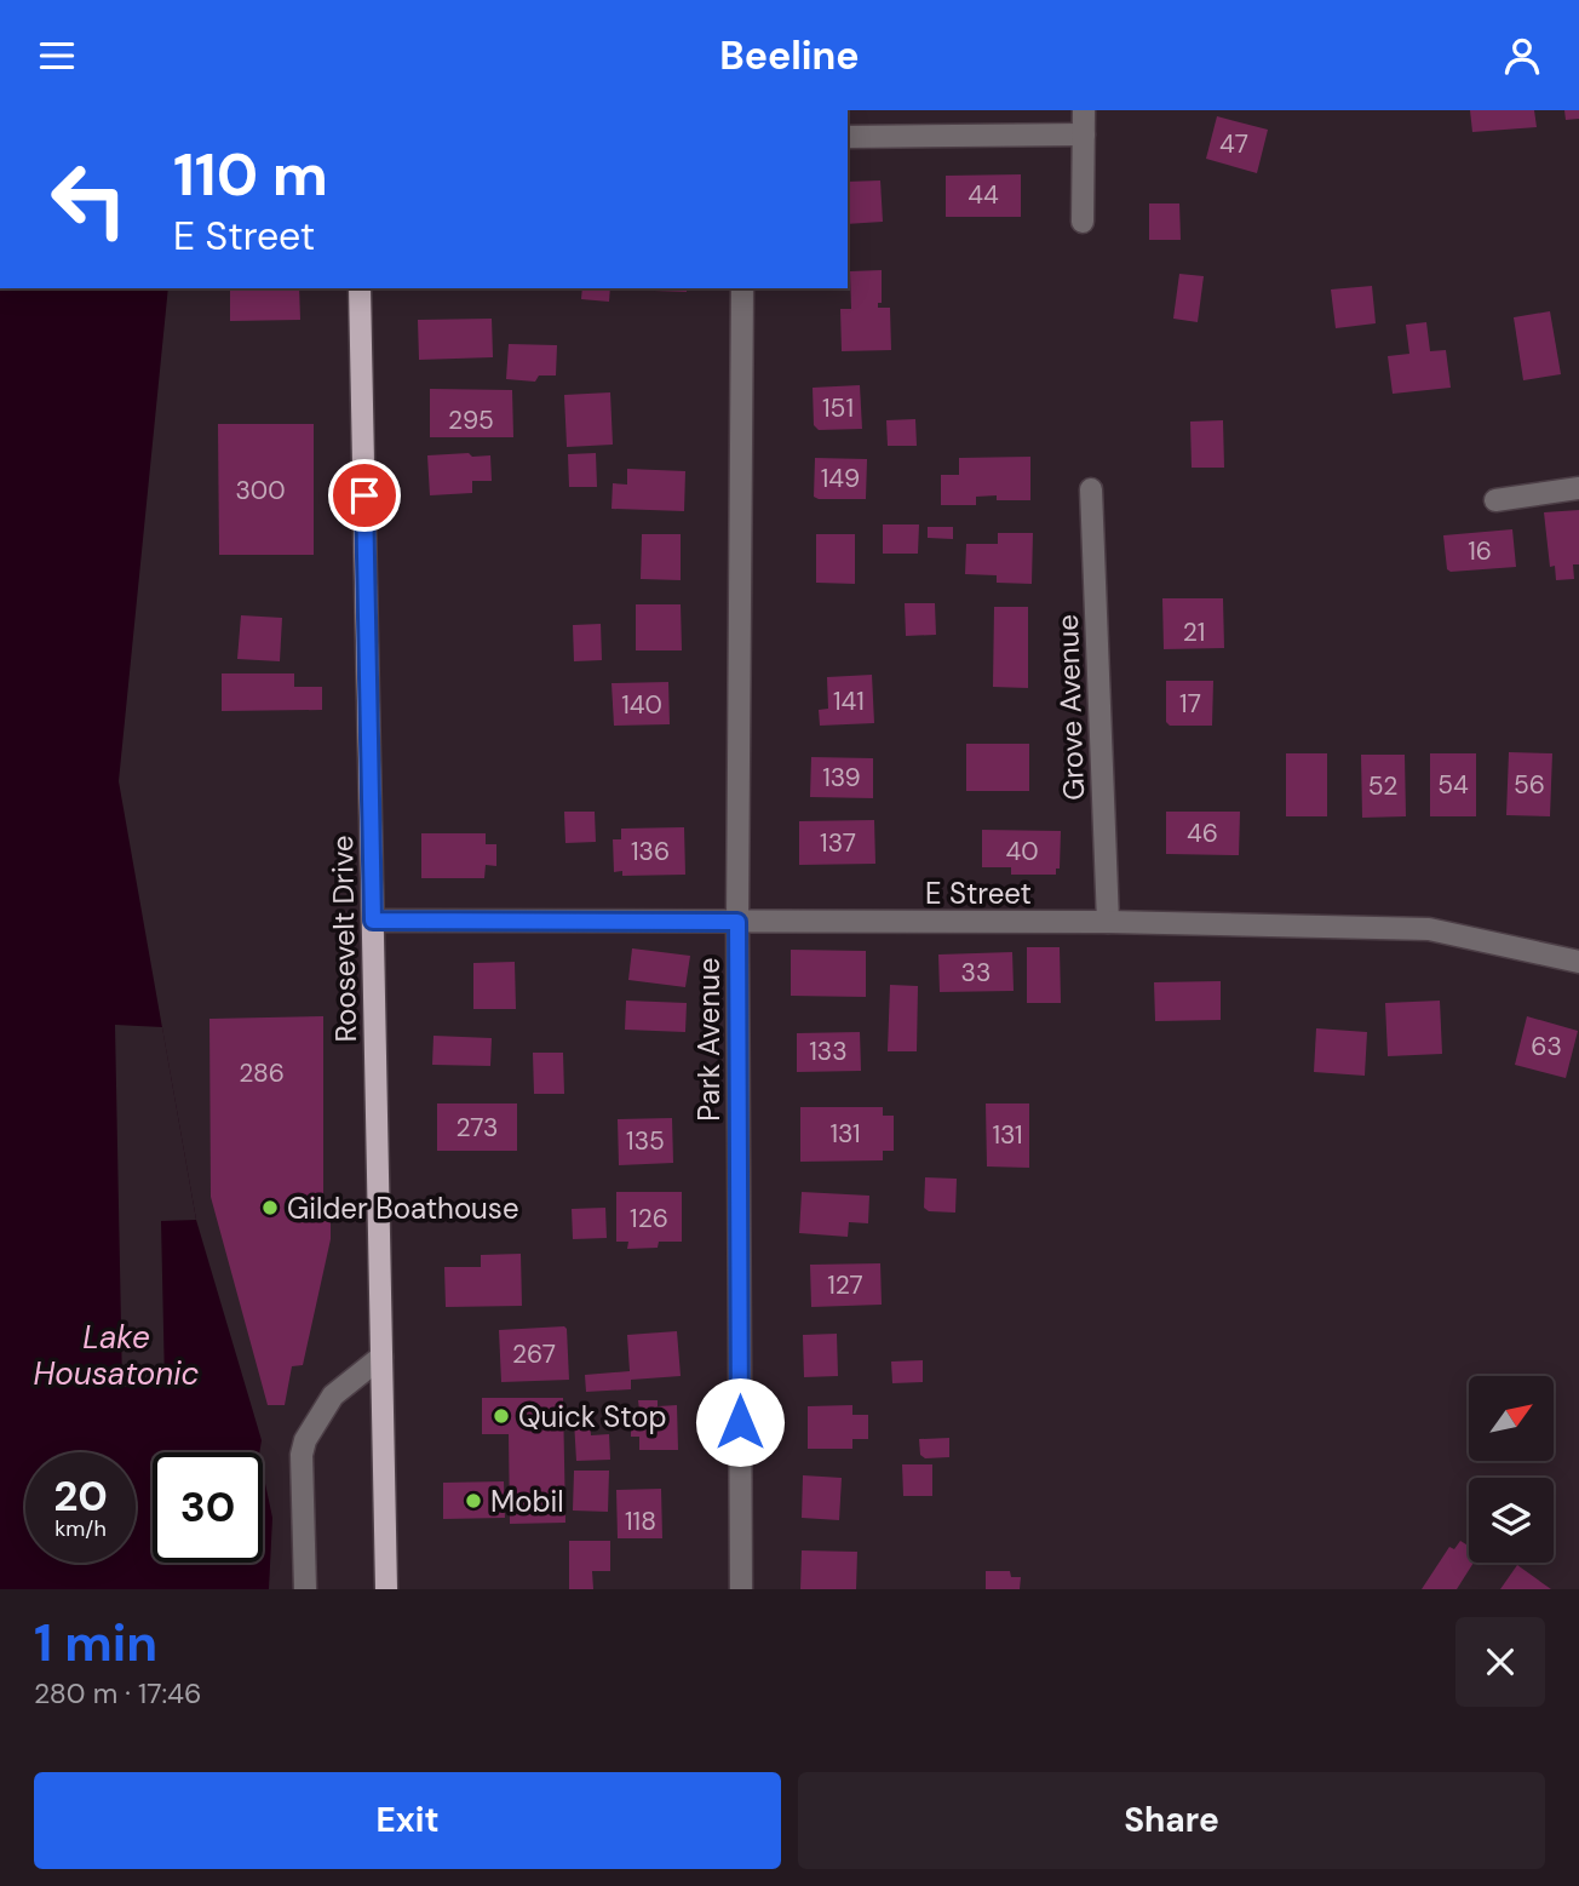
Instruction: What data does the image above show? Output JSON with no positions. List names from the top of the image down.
{
  "streets": {
    "main road": ["Roosevelt Drive"],
    "street": ["Grove Avenue", "E Street", "Park Avenue"]
  },
  "crossings": [
    ["Grove Avenue", "E Street"],
    ["E Street", "Roosevelt Drive"],
    ["E Street", "Park Avenue"]
  ],
  "water": ["Lake Housatonic"],
  "places": ["Gilder Boathouse", "Quick Stop", "Mobil"],
  "house_numbers": [
    "47",
    "44",
    "151",
    "295",
    "149",
    "300",
    "16",
    "21",
    "141",
    "17",
    "140",
    "139",
    "54",
    "56",
    "52",
    "46",
    "137",
    "136",
    "40",
    "33",
    "63",
    "133",
    "286",
    "273",
    "131",
    "131",
    "135",
    "126",
    "127",
    "267",
    "118"
  ],
  "north": "top right",
  "page": {
    "header": "Beeline",
    "turn": ["110 m", "E Street"],
    "speed": "20 km/h",
    "limit": "30",
    "heading": ["1 min", "280 m · 17:46"],
    "buttons": ["Exit", "Share"]
  }
}
